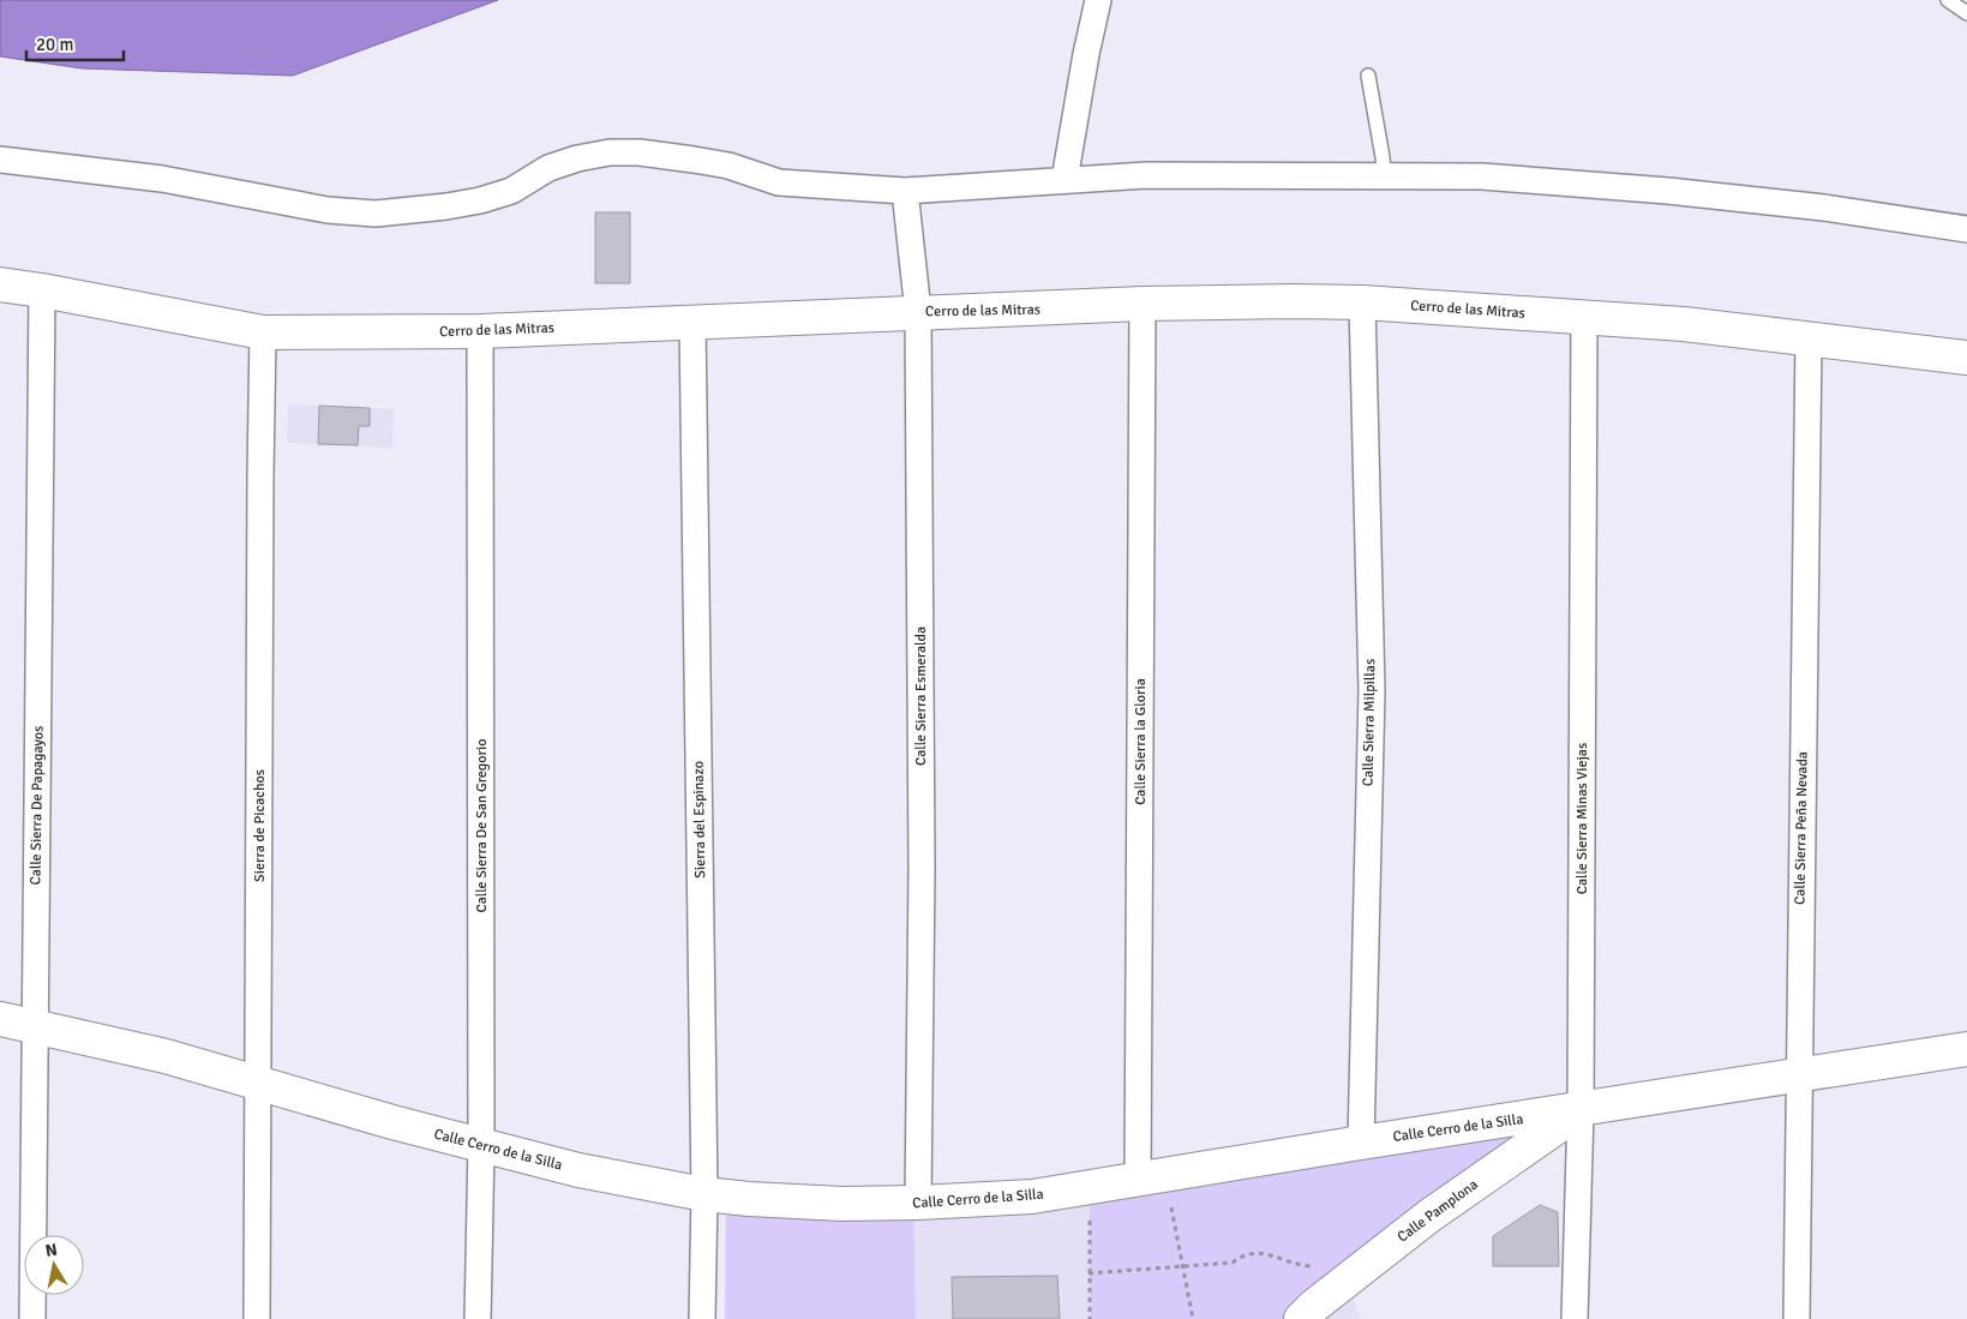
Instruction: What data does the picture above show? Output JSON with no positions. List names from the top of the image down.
{
  "streets": {
    "street": [
      "Cerro de las Mitras",
      "Calle Sierra Esmeralda",
      "Calle Sierra Milpillas",
      "Calle Sierra la Gloria",
      "Calle Sierra De Papagayos",
      "Calle Sierra Minas Viejas",
      "Sierra del Espinazo",
      "Sierra de Picachos",
      "Calle Sierra De San Gregorio",
      "Calle Sierra Peña Nevada",
      "Calle Cerro de la Silla",
      "Calle Pamplona"
    ]
  },
  "crossings": [
    ["Cerro de las Mitras", "Calle Sierra Esmeralda"],
    ["Cerro de las Mitras", "Calle Sierra Milpillas"],
    ["Cerro de las Mitras", "Calle Sierra la Gloria"],
    ["Cerro de las Mitras", "Calle Sierra De Papagayos"],
    ["Cerro de las Mitras", "Calle Sierra Minas Viejas"],
    ["Cerro de las Mitras", "Sierra del Espinazo"],
    ["Cerro de las Mitras", "Sierra de Picachos"],
    ["Cerro de las Mitras", "Calle Sierra De San Gregorio"],
    ["Cerro de las Mitras", "Calle Sierra Peña Nevada"],
    ["Calle Sierra Esmeralda", "Calle Cerro de la Silla"],
    ["Calle Sierra Milpillas", "Calle Cerro de la Silla"],
    ["Calle Sierra la Gloria", "Calle Cerro de la Silla"],
    ["Calle Sierra De Papagayos", "Calle Cerro de la Silla"],
    ["Calle Sierra Minas Viejas", "Calle Cerro de la Silla"],
    ["Calle Sierra Minas Viejas", "Calle Pamplona"],
    ["Sierra del Espinazo", "Calle Cerro de la Silla"],
    ["Sierra de Picachos", "Calle Cerro de la Silla"],
    ["Calle Sierra De San Gregorio", "Calle Cerro de la Silla"],
    ["Calle Sierra Peña Nevada", "Calle Cerro de la Silla"],
    ["Calle Cerro de la Silla", "Calle Pamplona"]
  ],
  "scale_bar": "20 m",
  "north": "top"
}
